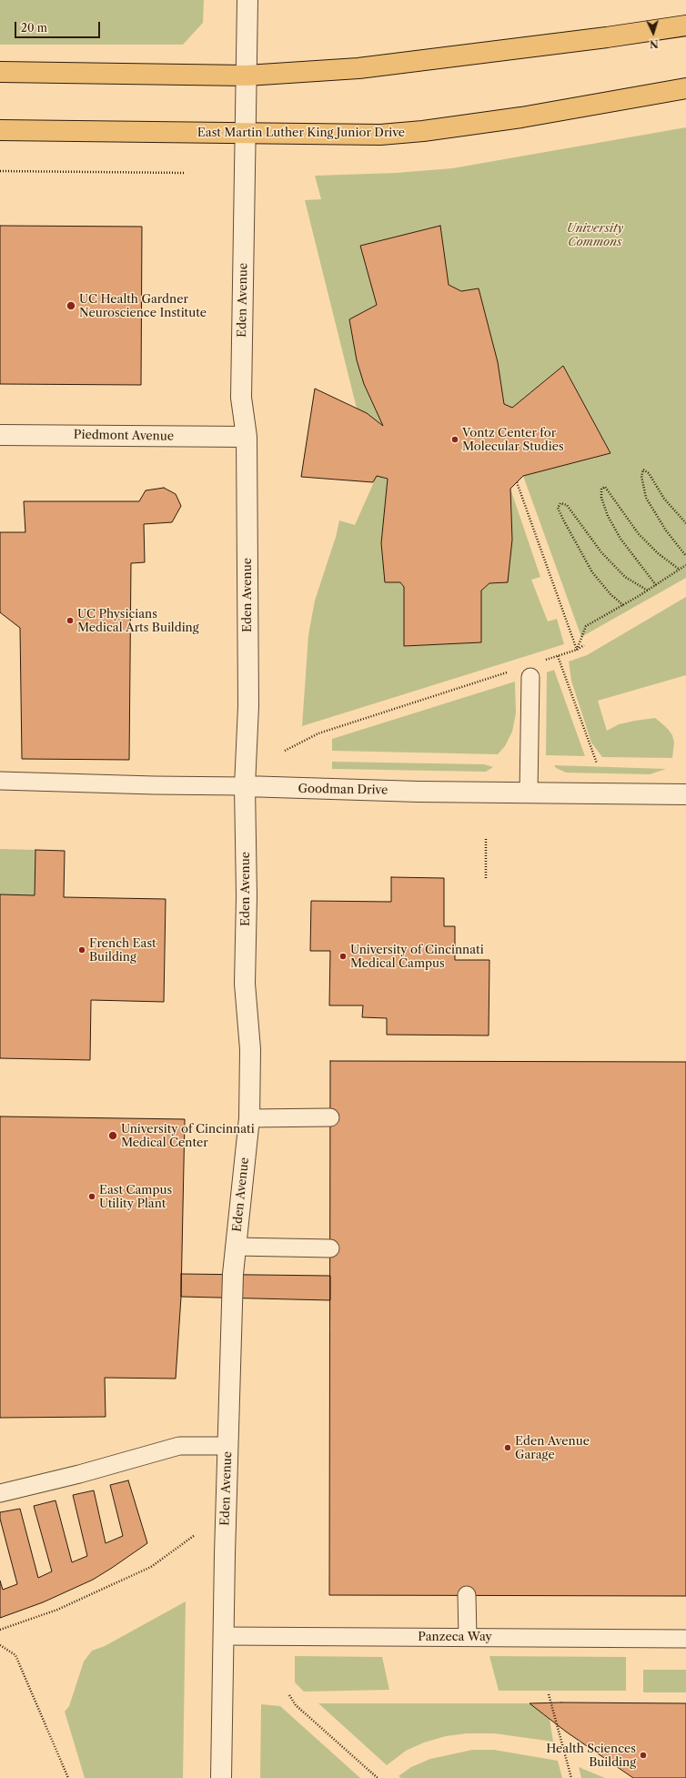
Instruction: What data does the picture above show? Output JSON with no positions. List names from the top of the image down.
{
  "streets": {
    "main road": ["East Martin Luther King Junior Drive"],
    "street": ["Eden Avenue", "Piedmont Avenue", "Goodman Drive"],
    "lane": ["Panzeca Way"]
  },
  "crossings": [
    ["East Martin Luther King Junior Drive", "Eden Avenue"],
    ["Eden Avenue", "Piedmont Avenue"],
    ["Eden Avenue", "Goodman Drive"],
    ["Eden Avenue", "Panzeca Way"]
  ],
  "parks": ["University Commons"],
  "places": [
    "UC Health Gardner Neuroscience Institute",
    "Vontz Center for Molecular Studies",
    "UC Physicians Medical Arts Building",
    "French East Building",
    "University of Cincinnati Medical Campus",
    "University of Cincinnati Medical Center",
    "East Campus Utility Plant",
    "Eden Avenue Garage",
    "Health Sciences Building"
  ],
  "scale_bar": "20 m",
  "north": "bottom"
}
